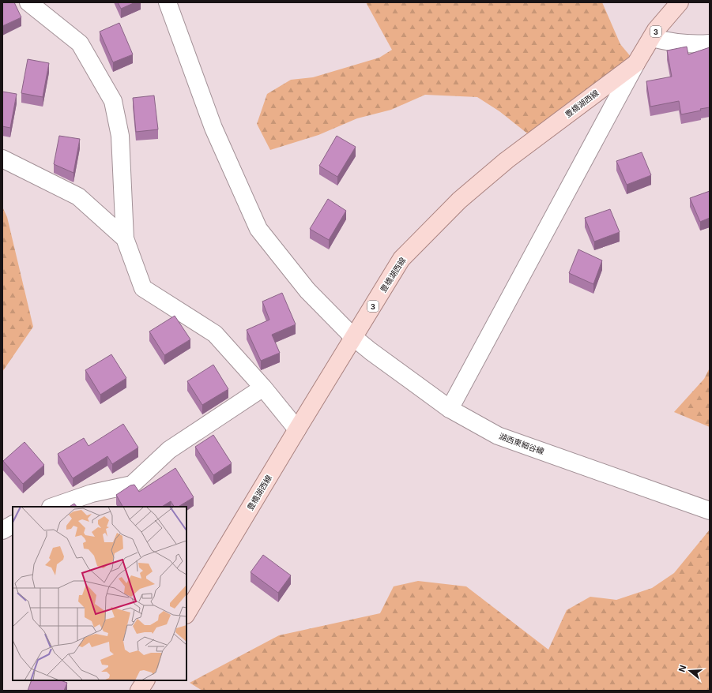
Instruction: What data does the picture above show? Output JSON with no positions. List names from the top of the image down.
{
  "streets": {
    "main road": ["3", "豊橋湖西線"],
    "street": ["湖西東細谷線"]
  },
  "crossings": [
    ["豊橋湖西線", "湖西東細谷線"]
  ],
  "north": "left"
}
